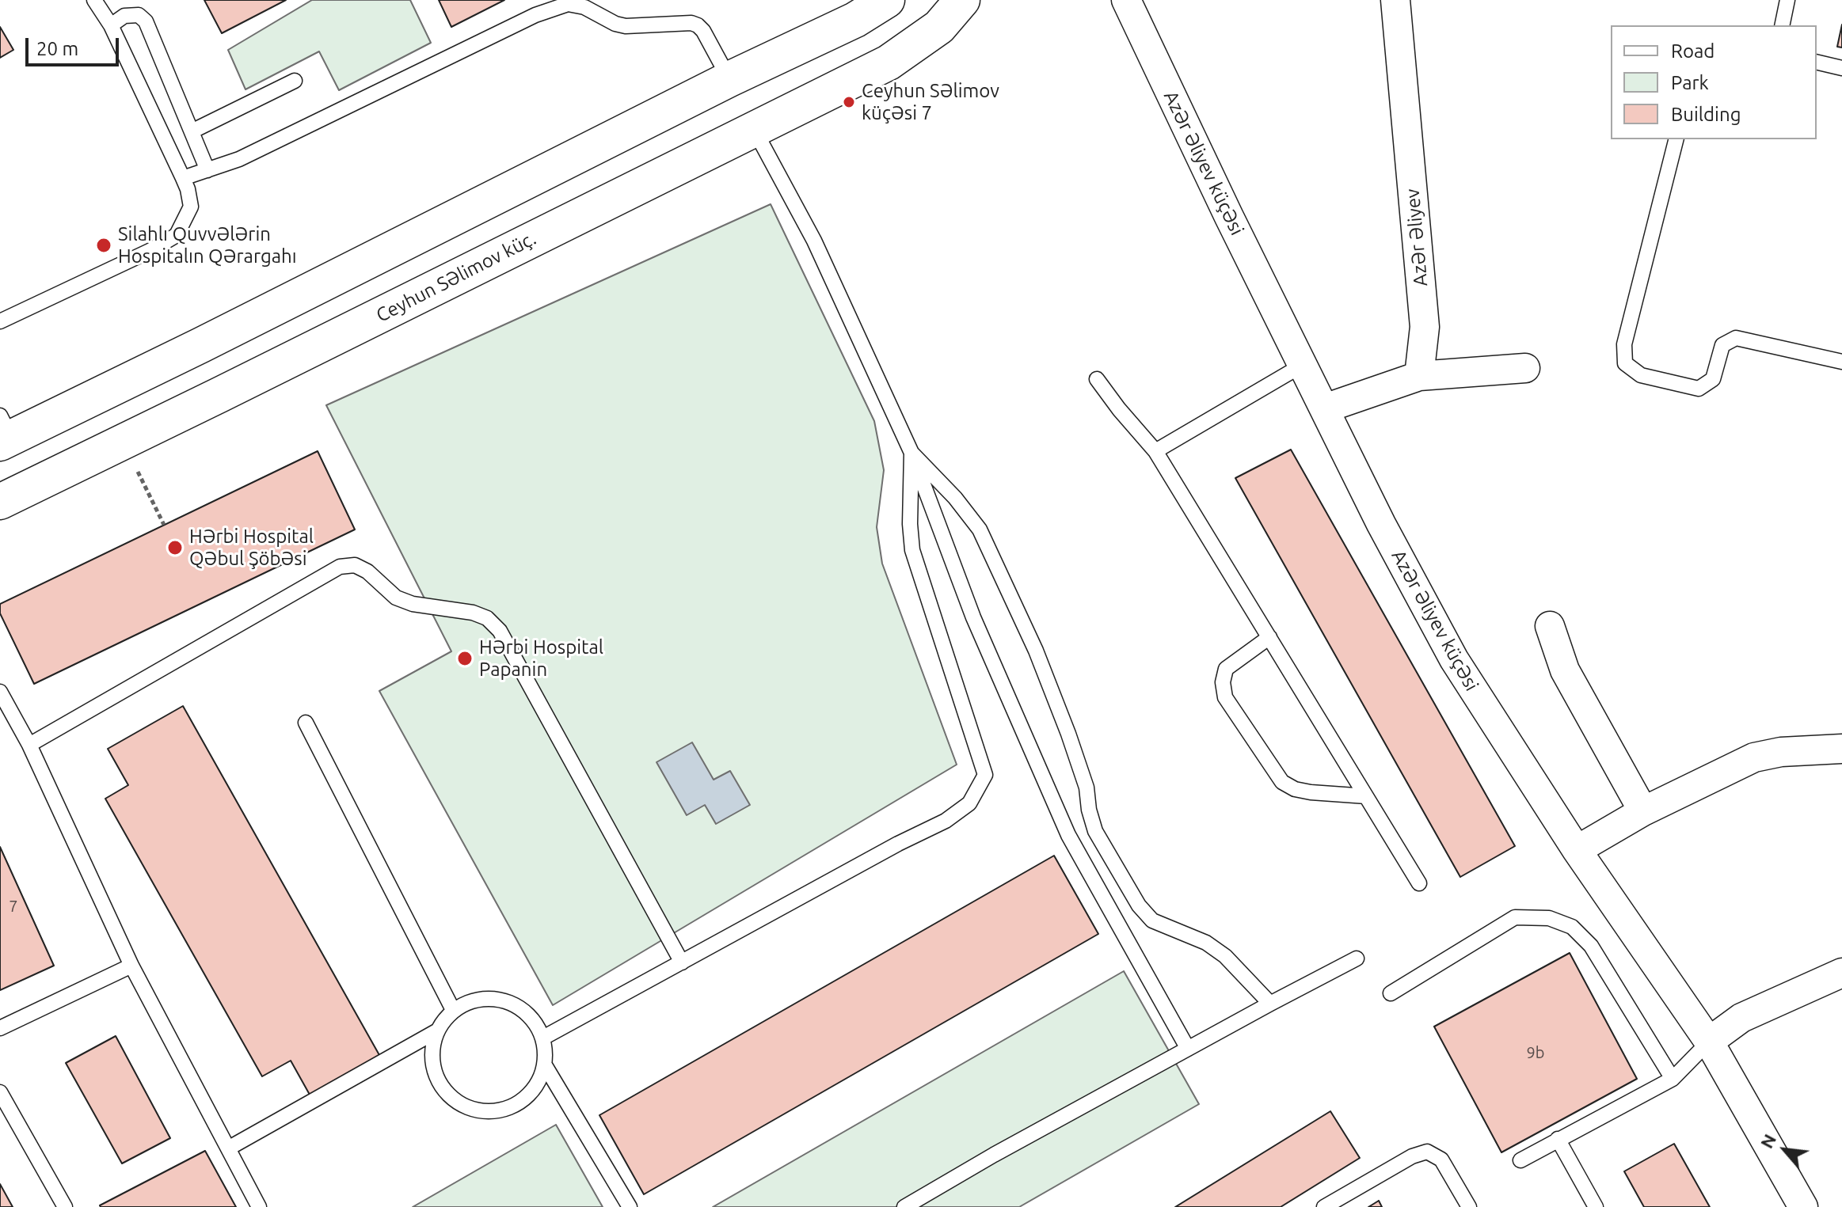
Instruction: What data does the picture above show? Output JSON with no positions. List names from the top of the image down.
{
  "streets": {
    "main road": ["Ceyhun Səlimov küç."],
    "street": ["Azər Əliyev küçəsi", "Azər Əliyev"]
  },
  "places": [
    "Ceyhun Səlimov küçəsi 7",
    "Silahlı Quvvələrin Hospitalın Qərargahı",
    "Hərbi Hospital Qəbul Şöbəsi",
    "Hərbi Hospital Papanin"
  ],
  "house_numbers": ["7", "9b"],
  "legend": ["Road", "Park", "Building"],
  "scale_bar": "20 m",
  "north": "top left"
}
